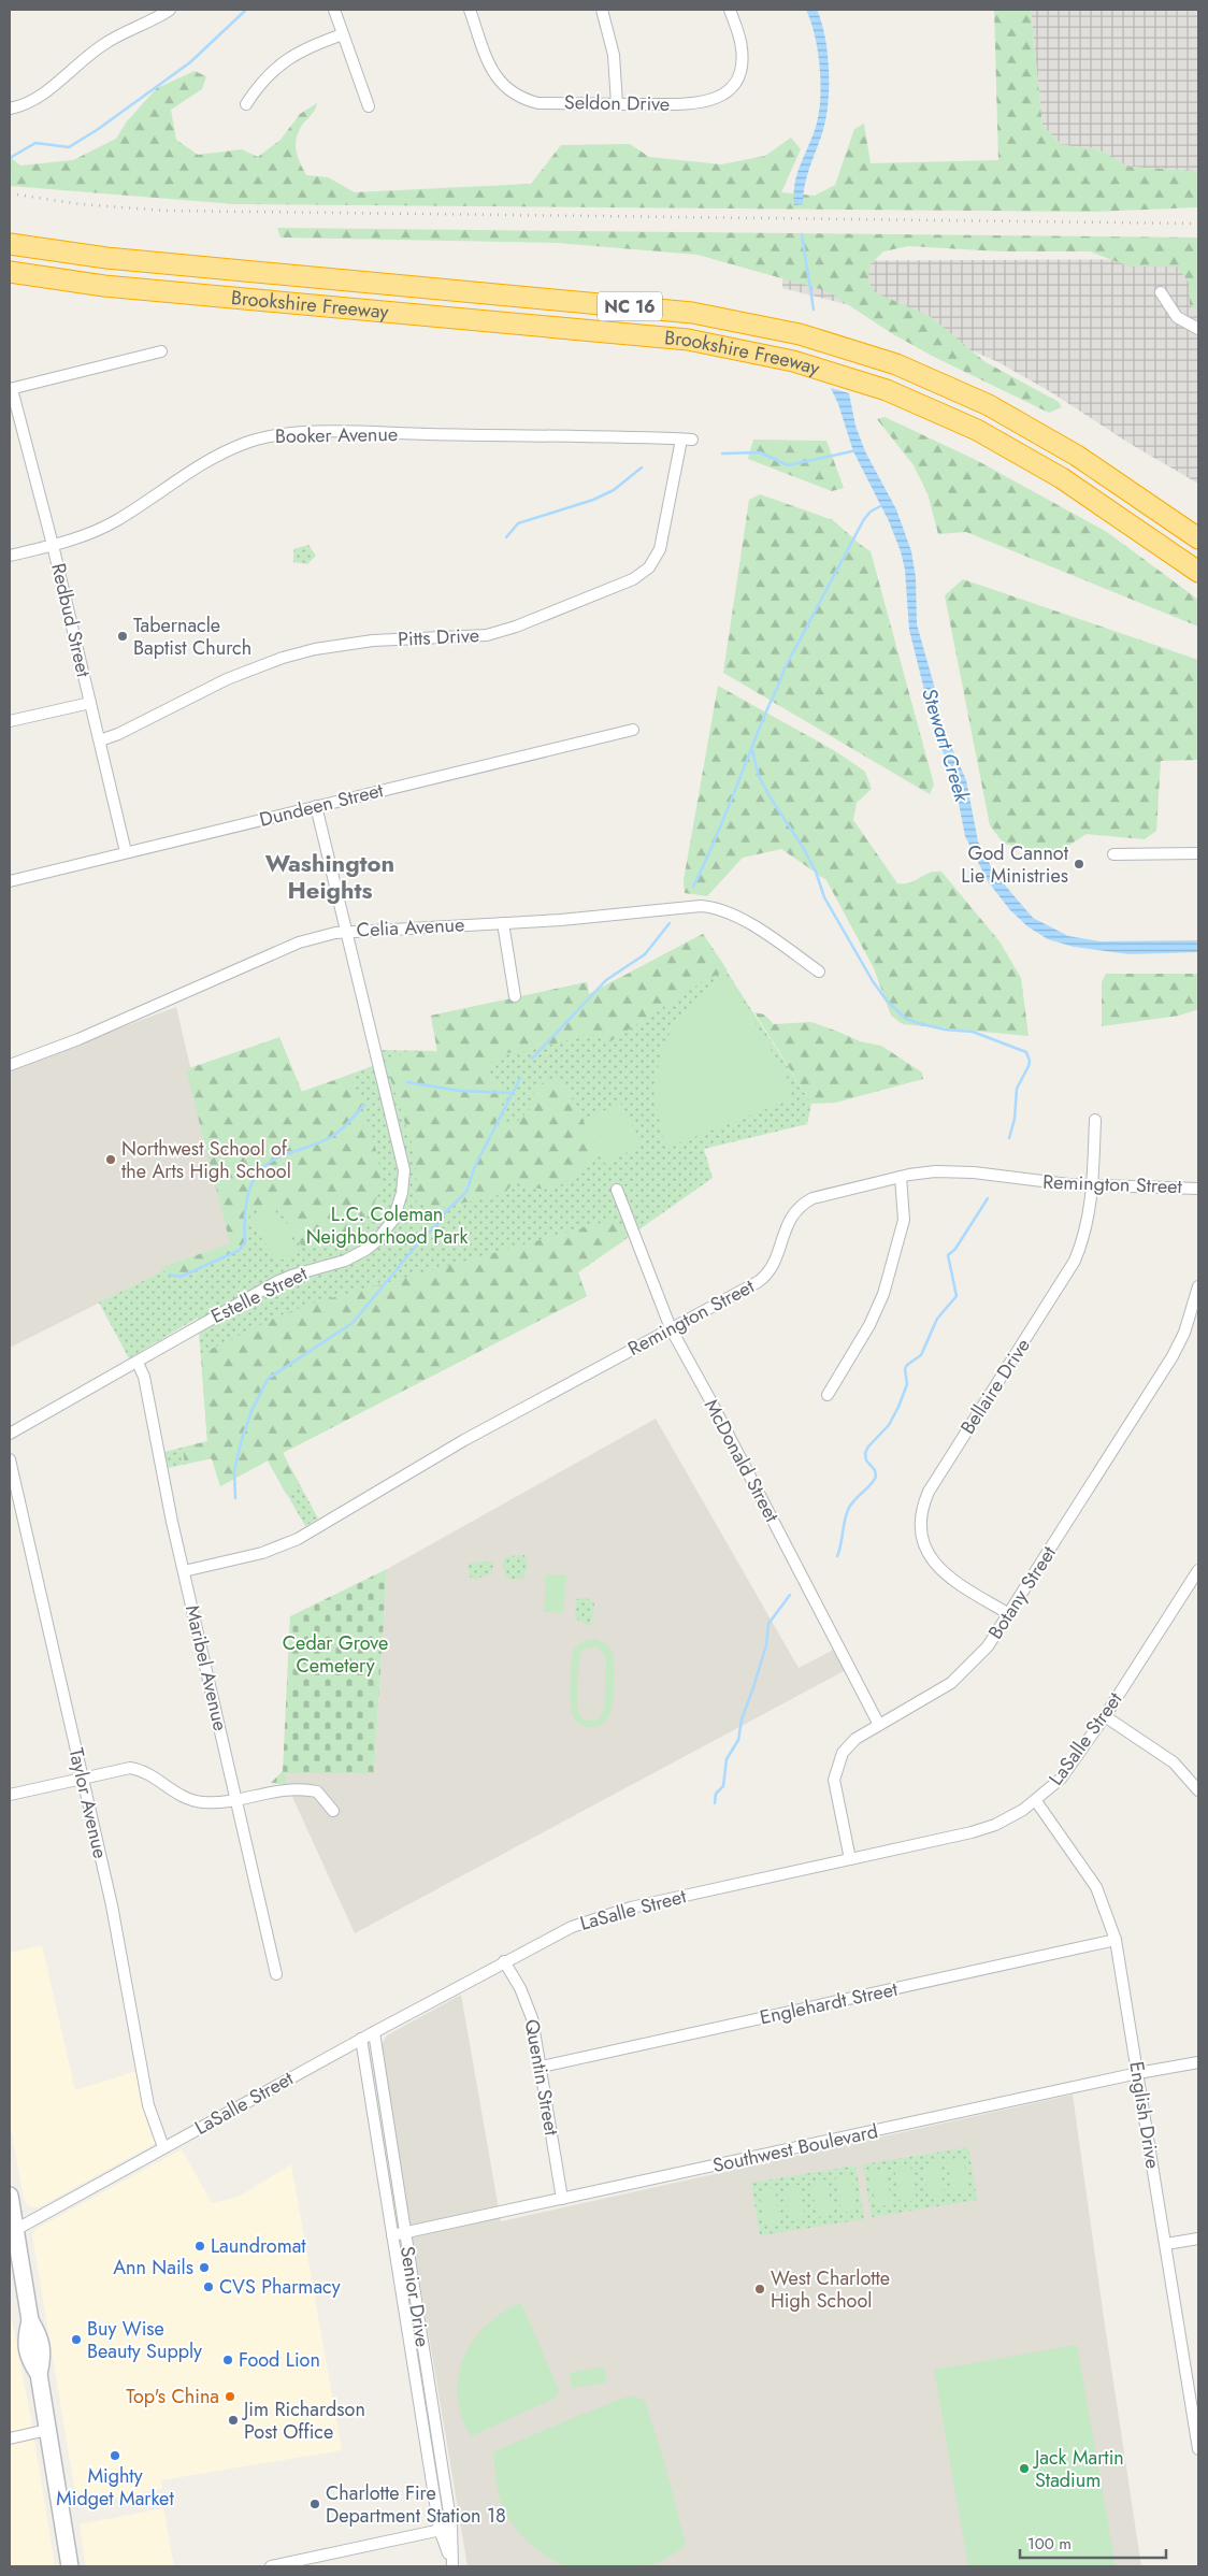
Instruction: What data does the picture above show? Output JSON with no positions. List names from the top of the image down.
{
  "streets": {
    "highway": ["Brookshire Freeway", "NC 16"],
    "street": [
      "Seldon Drive",
      "Booker Avenue",
      "Redbud Street",
      "Pitts Drive",
      "Dundeen Street",
      "Celia Avenue",
      "Remington Street",
      "Estelle Street",
      "Bellaire Drive",
      "McDonald Street",
      "Botany Street",
      "Maribel Avenue",
      "LaSalle Street",
      "Taylor Avenue",
      "Englehardt Street",
      "Quentin Street",
      "English Drive",
      "Southwest Boulevard",
      "Senior Drive"
    ]
  },
  "crossings": [
    ["Booker Avenue", "Redbud Street"],
    ["Booker Avenue", "Pitts Drive"],
    ["Redbud Street", "Pitts Drive"],
    ["Redbud Street", "Dundeen Street"],
    ["Dundeen Street", "Estelle Street"],
    ["Celia Avenue", "Estelle Street"],
    ["Remington Street", "Bellaire Drive"],
    ["Remington Street", "McDonald Street"],
    ["Remington Street", "Maribel Avenue"],
    ["Estelle Street", "Maribel Avenue"],
    ["Bellaire Drive", "Botany Street"],
    ["McDonald Street", "Botany Street"],
    ["Botany Street", "LaSalle Street"],
    ["LaSalle Street", "Taylor Avenue"],
    ["LaSalle Street", "Quentin Street"],
    ["LaSalle Street", "English Drive"],
    ["LaSalle Street", "Senior Drive"],
    ["Englehardt Street", "Quentin Street"],
    ["Englehardt Street", "English Drive"],
    ["Quentin Street", "Southwest Boulevard"],
    ["English Drive", "Southwest Boulevard"],
    ["Southwest Boulevard", "Senior Drive"]
  ],
  "districts": ["Washington Heights"],
  "water": ["Stewart Creek"],
  "parks": ["L.C. Coleman Neighborhood Park", "Cedar Grove Cemetery"],
  "places": [
    "Tabernacle Baptist Church",
    "God Cannot Lie Ministries",
    "Northwest School of the Arts High School",
    "Laundromat",
    "Ann Nails",
    "CVS Pharmacy",
    "West Charlotte High School",
    "Buy Wise Beauty Supply",
    "Food Lion",
    "Top's China",
    "Jim Richardson Post Office",
    "Mighty Midget Market",
    "Jack Martin Stadium",
    "Charlotte Fire Department Station 18"
  ],
  "scale_bar": "100 m"
}
